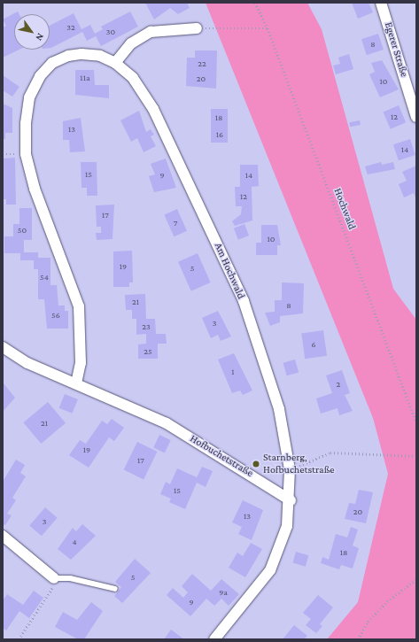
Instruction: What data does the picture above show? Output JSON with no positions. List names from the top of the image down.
{
  "streets": {
    "street": ["Egerer Straße", "Am Hochwald", "Hofbuchetstraße"],
    "path": ["Hochwald"]
  },
  "crossings": [
    ["Am Hochwald", "Hofbuchetstraße"]
  ],
  "places": ["Starnberg, Hofbuchetstraße"],
  "house_numbers": [
    "32",
    "30",
    "8",
    "22",
    "11a",
    "20",
    "10",
    "12",
    "18",
    "13",
    "16",
    "14",
    "15",
    "9",
    "14",
    "12",
    "17",
    "7",
    "50",
    "10",
    "19",
    "5",
    "54",
    "21",
    "8",
    "56",
    "3",
    "23",
    "6",
    "25",
    "1",
    "2",
    "21",
    "19",
    "17",
    "15",
    "20",
    "13",
    "3",
    "4",
    "18",
    "5",
    "9a",
    "9"
  ],
  "north": "bottom right"
}
